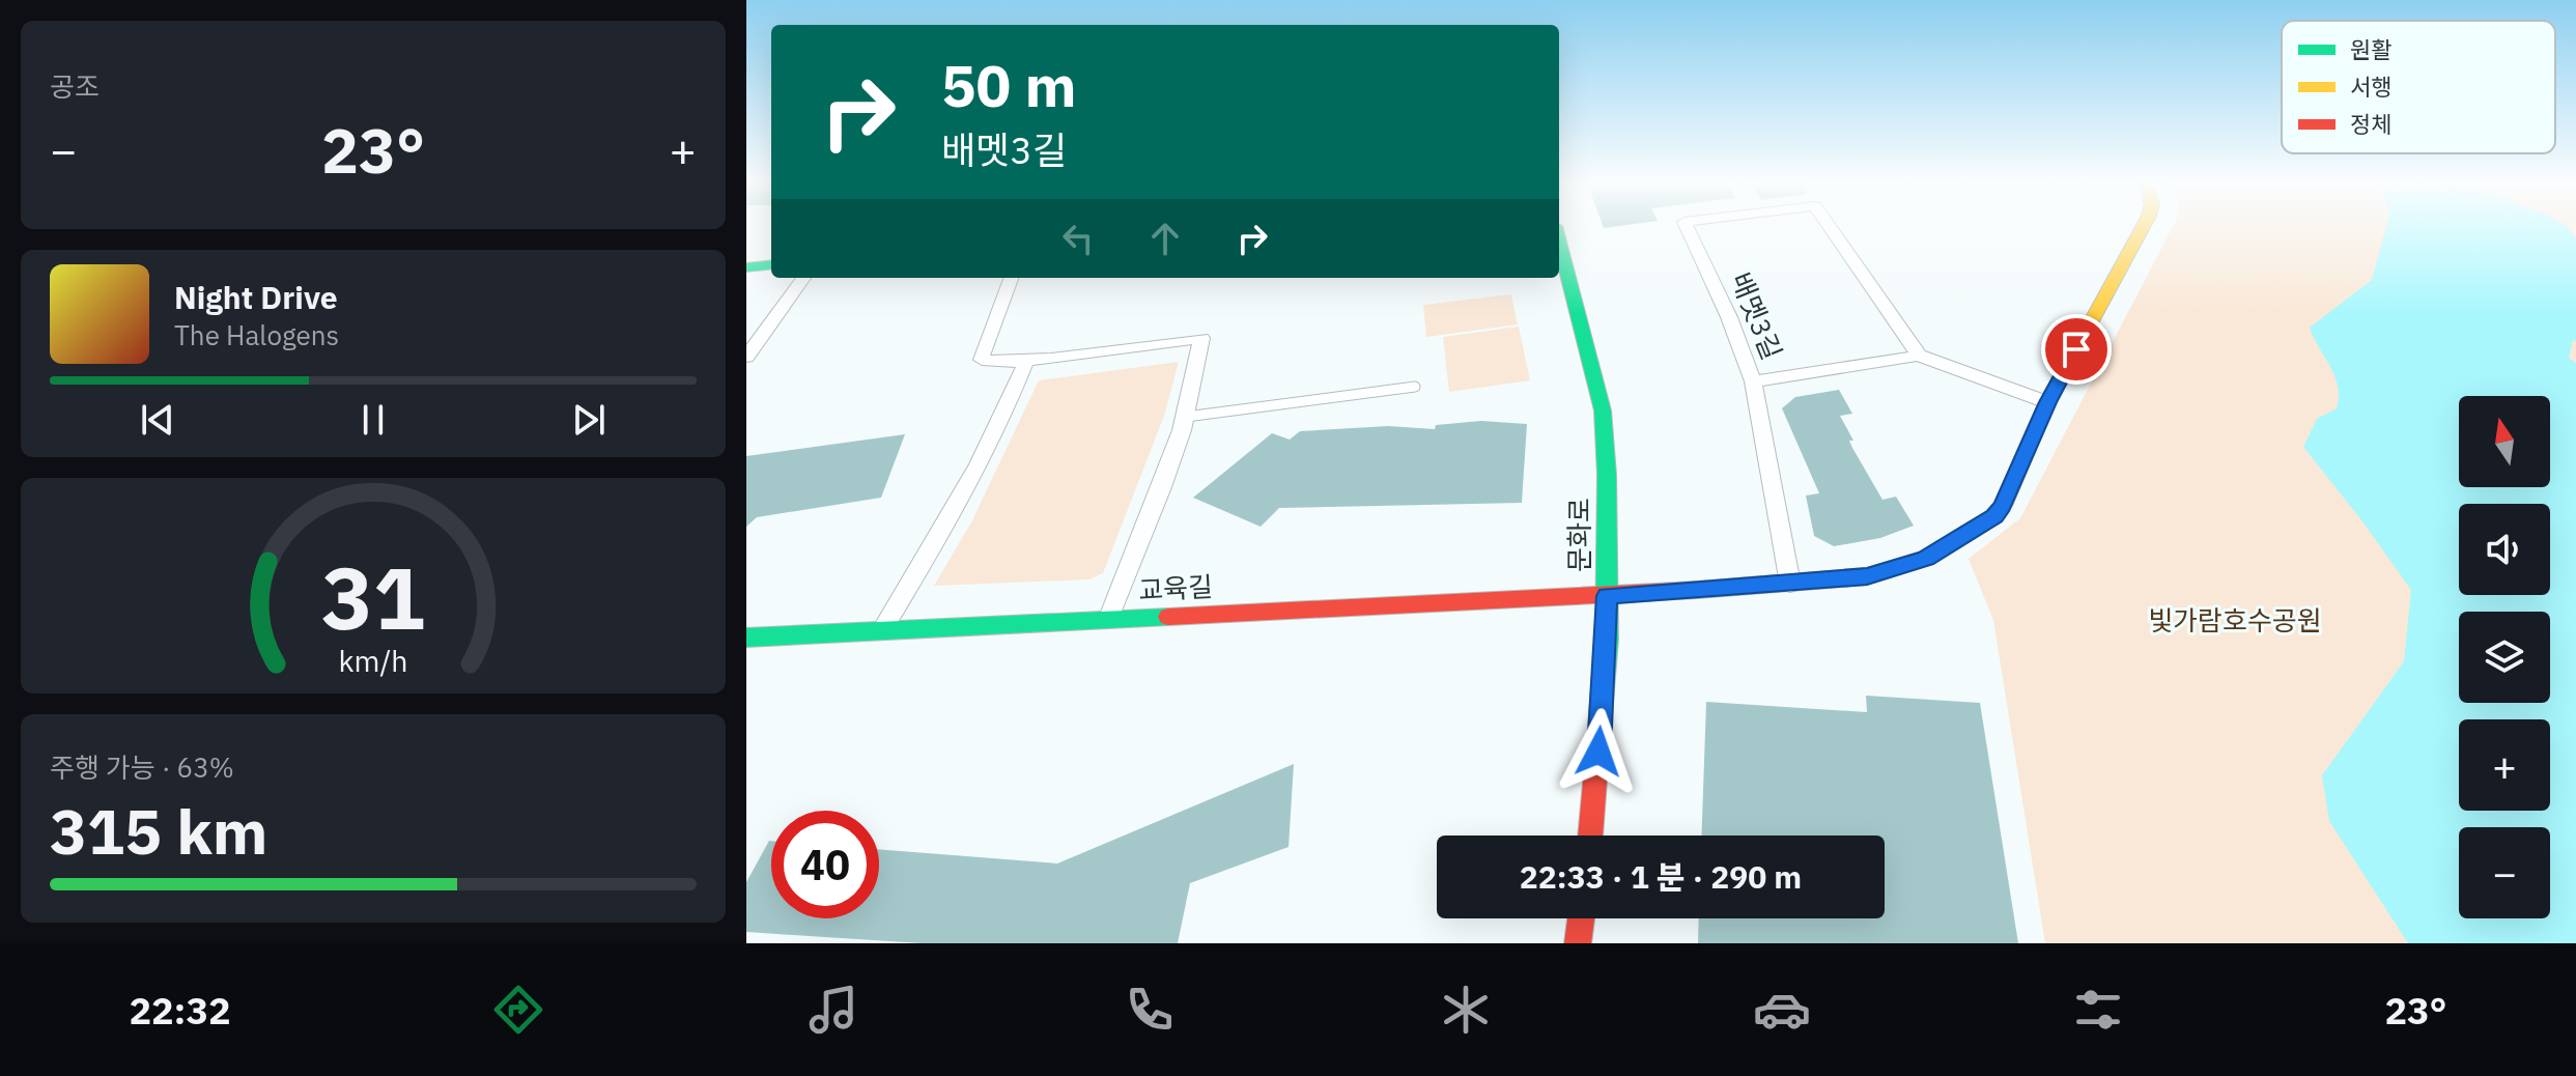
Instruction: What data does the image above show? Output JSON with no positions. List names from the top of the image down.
{
  "streets": {
    "street": ["배멧3길", "문화로", "교육길"]
  },
  "crossings": [
    ["문화로", "교육길"]
  ],
  "parks": ["빛가람호수공원"],
  "legend": ["원활", "서행", "정체"],
  "north": "top",
  "page": {
    "tile": [
      "공조",
      ["주행 가능 · 63%", "315 km"]
    ],
    "turn": ["50 m", "배멧3길"],
    "heat": ["−", "23°", "+"],
    "song": ["Night Drive", "The Halogens"],
    "map_buttons": ["+", "−"],
    "limit": "40",
    "trip": "22:33 · 1 분 · 290 m",
    "tabs": ["22:32", "23°"],
    "gauge": ["31", "km/h"]
  }
}
